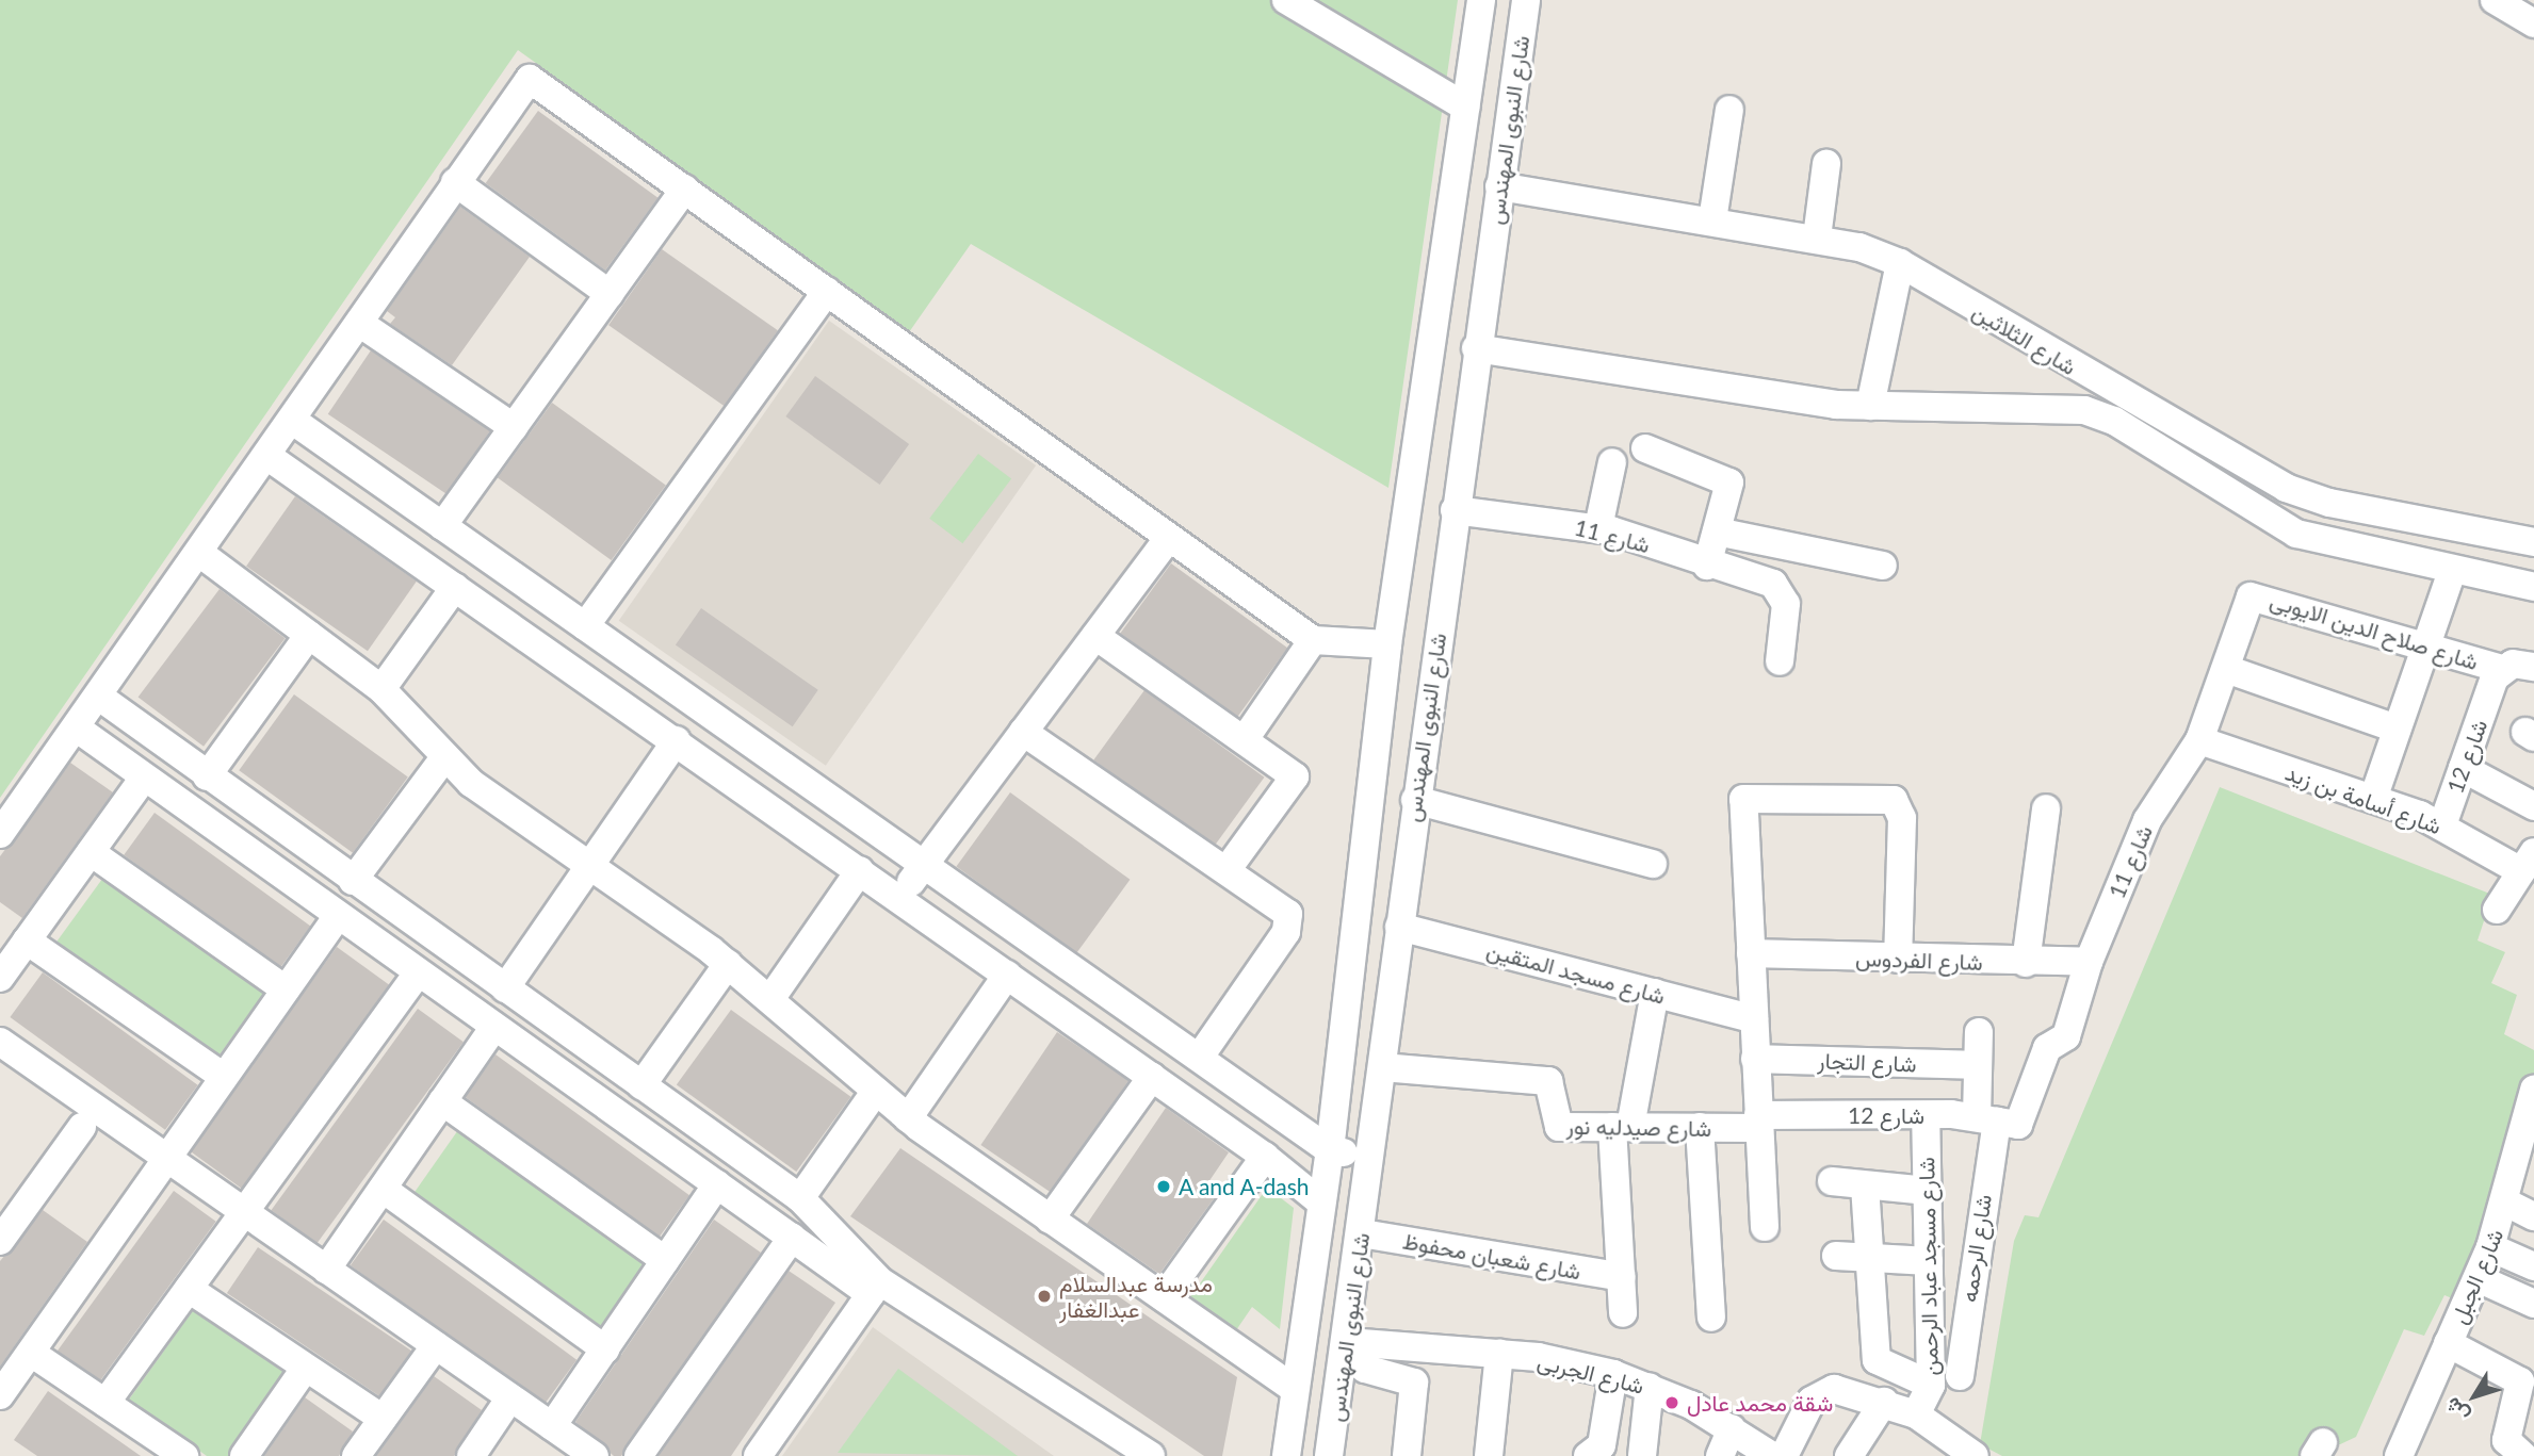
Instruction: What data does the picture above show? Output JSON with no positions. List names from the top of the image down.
{
  "streets": {
    "street": [
      "شارع النبوى المهندس",
      "شارع الثلاثين",
      "شارع 11",
      "شارع صلاح الدين الايوبى",
      "شارع 12",
      "شارع أسامة بن زيد",
      "شارع الفردوس",
      "شارع مسجد المتقين",
      "شارع التجار",
      "شارع صيدليه نور",
      "شارع الرحمه",
      "شارع شعبان محفوظ",
      "شارع مسجد عباد الرحمن",
      "شارع الجبل",
      "شارع الجربى"
    ]
  },
  "crossings": [
    ["شارع النبوى المهندس", "شارع الثلاثين"],
    ["شارع النبوى المهندس", "شارع 11"],
    ["شارع النبوى المهندس", "شارع مسجد المتقين"],
    ["شارع النبوى المهندس", "شارع صيدليه نور"],
    ["شارع النبوى المهندس", "شارع شعبان محفوظ"],
    ["شارع النبوى المهندس", "شارع الجربى"],
    ["شارع 11", "شارع صلاح الدين الايوبى"],
    ["شارع 11", "شارع 12"],
    ["شارع 11", "شارع أسامة بن زيد"],
    ["شارع 11", "شارع الفردوس"],
    ["شارع 11", "شارع الرحمه"],
    ["شارع صلاح الدين الايوبى", "شارع 12"],
    ["شارع 12", "شارع أسامة بن زيد"],
    ["شارع 12", "شارع صيدليه نور"],
    ["شارع 12", "شارع الرحمه"],
    ["شارع 12", "شارع مسجد عباد الرحمن"]
  ],
  "places": ["A and A-dash", "مدرسة عبدالسلام عبدالغفار", "شقة محمد عادل"],
  "north": "bottom left"
}
